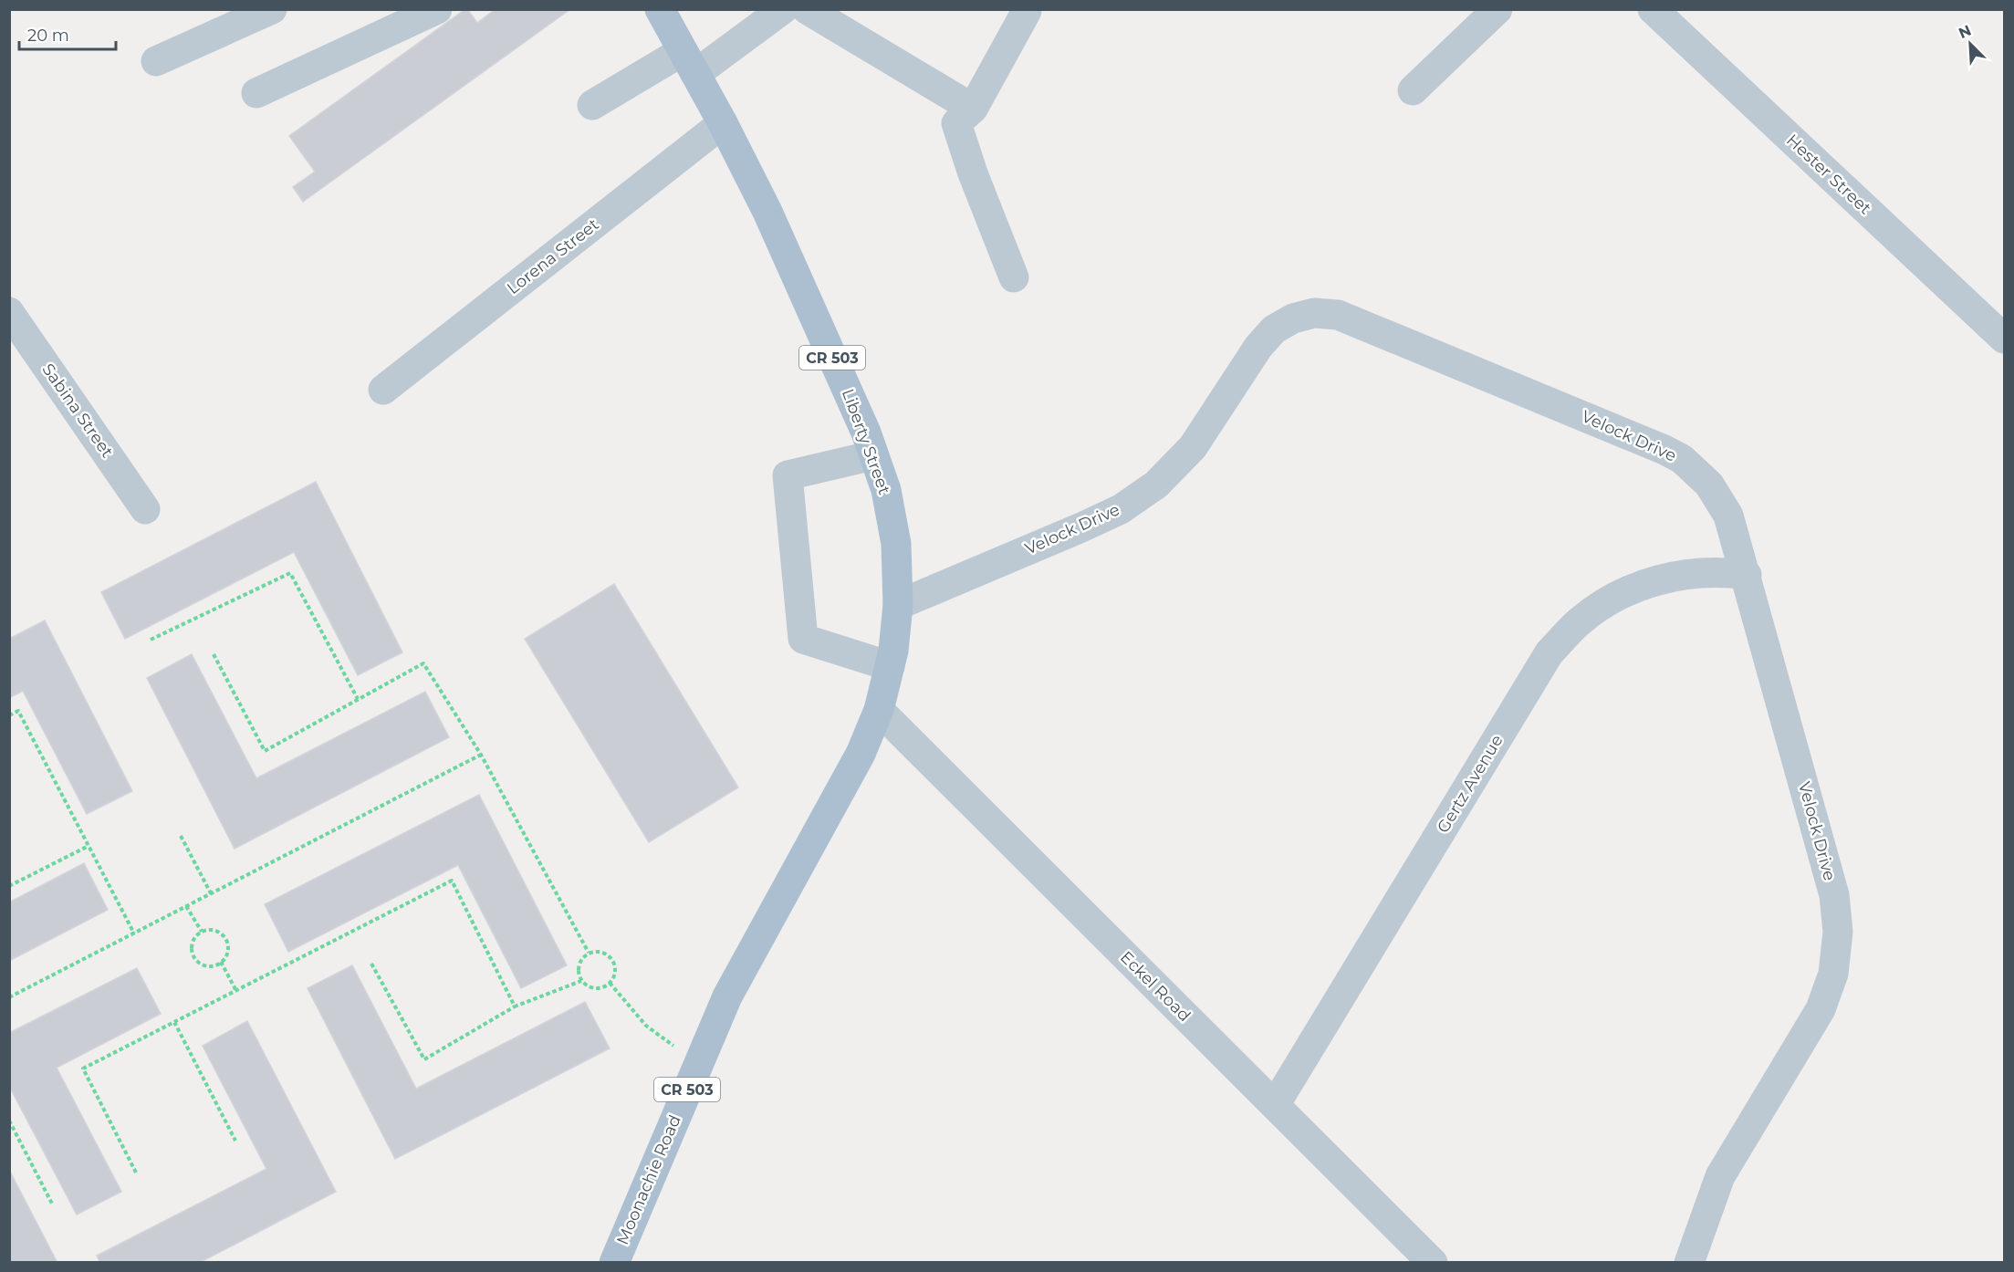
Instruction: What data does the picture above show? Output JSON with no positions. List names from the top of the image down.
{
  "streets": {
    "main road": ["CR 503", "Liberty Street", "Moonachie Road"],
    "street": [
      "Hester Street",
      "Lorena Street",
      "Sabina Street",
      "Velock Drive",
      "Gertz Avenue",
      "Eckel Road"
    ]
  },
  "crossings": [
    ["Lorena Street", "Liberty Street"],
    ["Velock Drive", "Liberty Street"],
    ["Velock Drive", "Gertz Avenue"],
    ["Liberty Street", "Eckel Road"],
    ["Liberty Street", "Moonachie Road"],
    ["Gertz Avenue", "Eckel Road"]
  ],
  "scale_bar": "20 m",
  "north": "top left"
}
